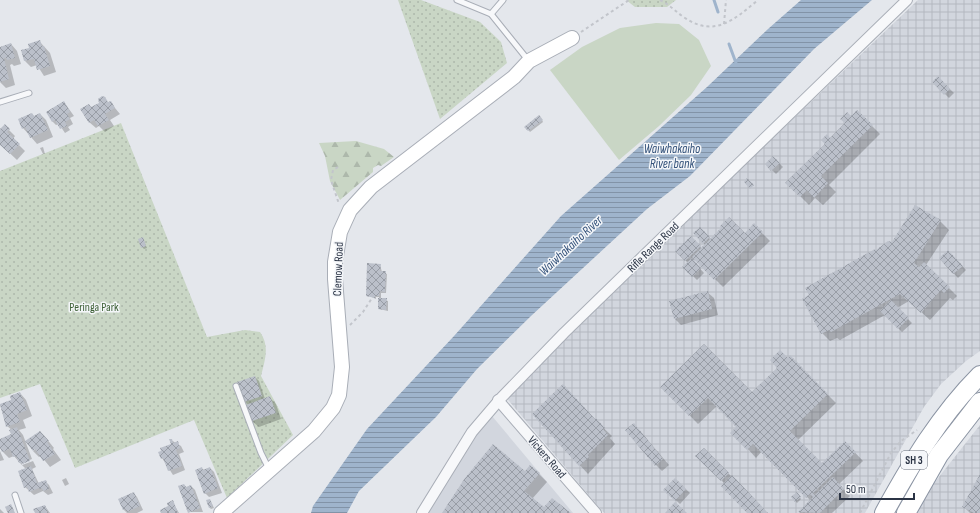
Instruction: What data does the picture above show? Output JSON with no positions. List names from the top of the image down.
{
  "streets": {
    "highway": ["SH 3"],
    "street": ["Rifle Range Road", "Clemow Road", "Vickers Road"]
  },
  "crossings": [
    ["Rifle Range Road", "Vickers Road"]
  ],
  "water": ["Waiwhakaiho River bank", "Waiwhakaiho River"],
  "parks": ["Peringa Park"],
  "scale_bar": "50 m"
}
